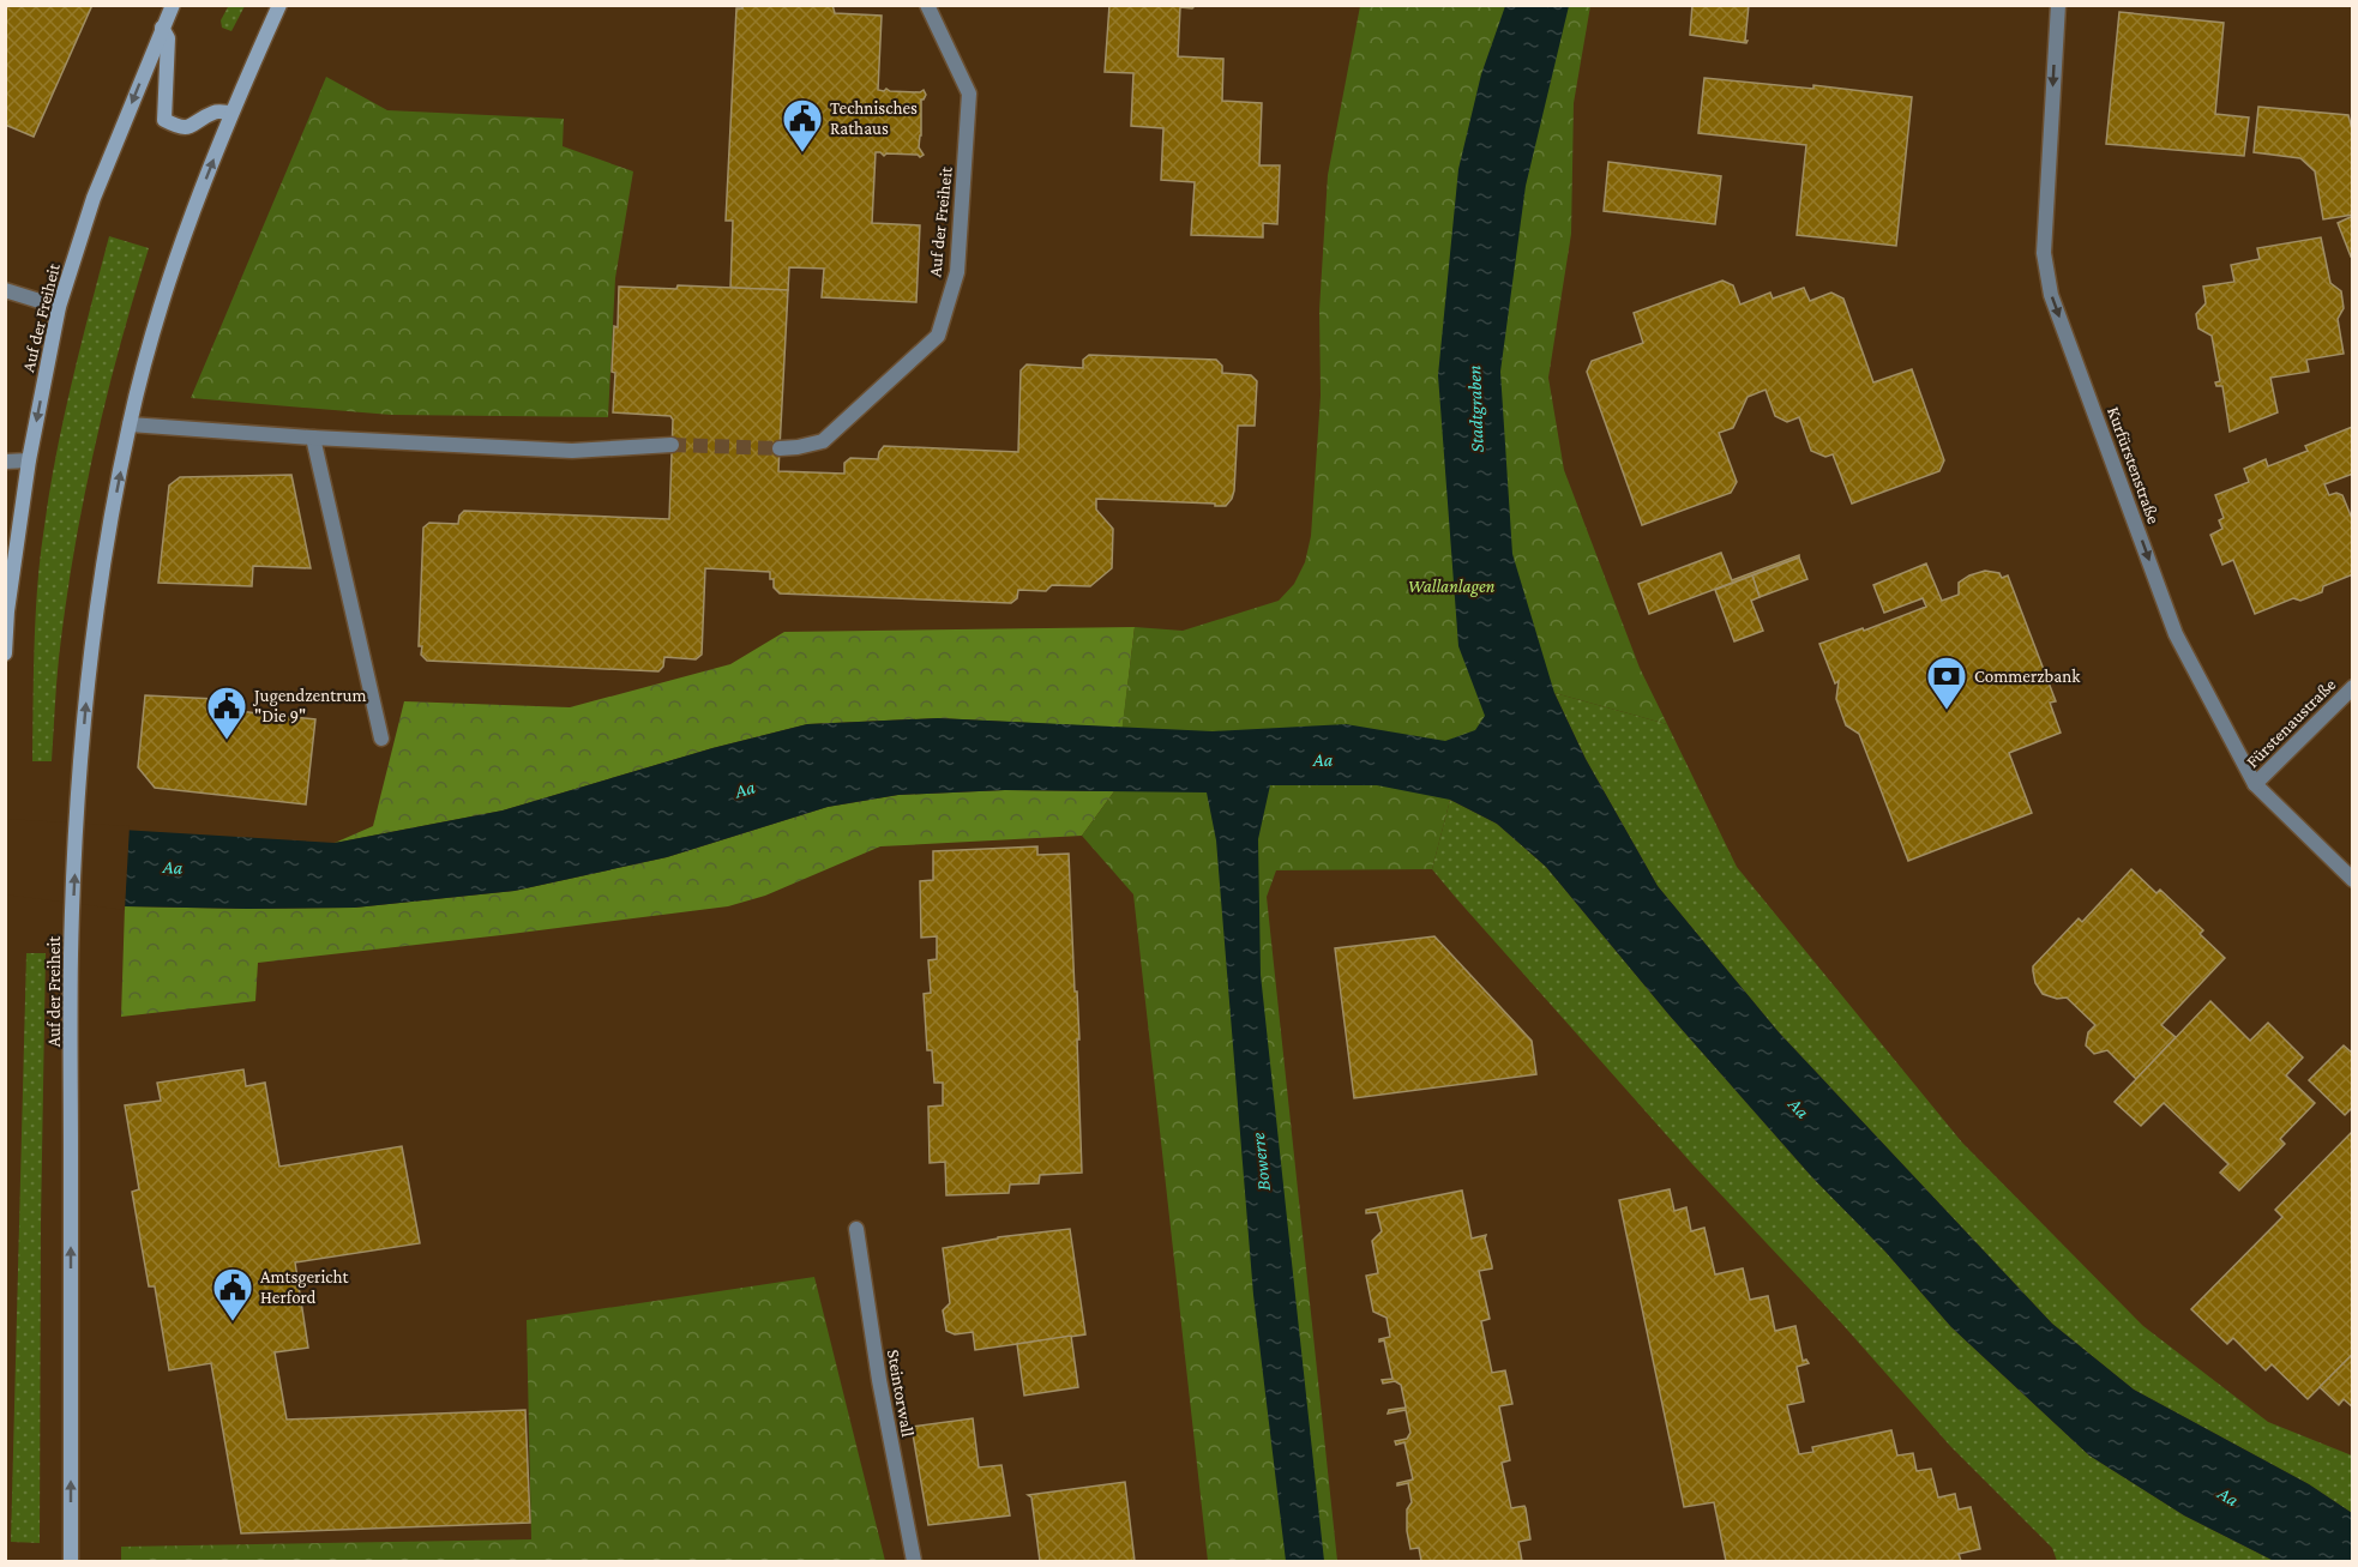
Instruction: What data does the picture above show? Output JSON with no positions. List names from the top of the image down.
{
  "streets": {
    "main road": ["Auf der Freiheit"],
    "street": ["Kurfürstenstraße", "Fürstenaustraße", "Steintorwall"]
  },
  "crossings": [
    ["Kurfürstenstraße", "Fürstenaustraße"]
  ],
  "one_way": ["Kurfürstenstraße"],
  "water": ["Stadtgraben", "Aa", "Bowerre"],
  "parks": ["Wallanlagen"],
  "places": {
    "public building": ["Technisches Rathaus", "Jugendzentrum \"Die 9\"", "Amtsgericht Herford"],
    "bank": ["Commerzbank"]
  }
}
